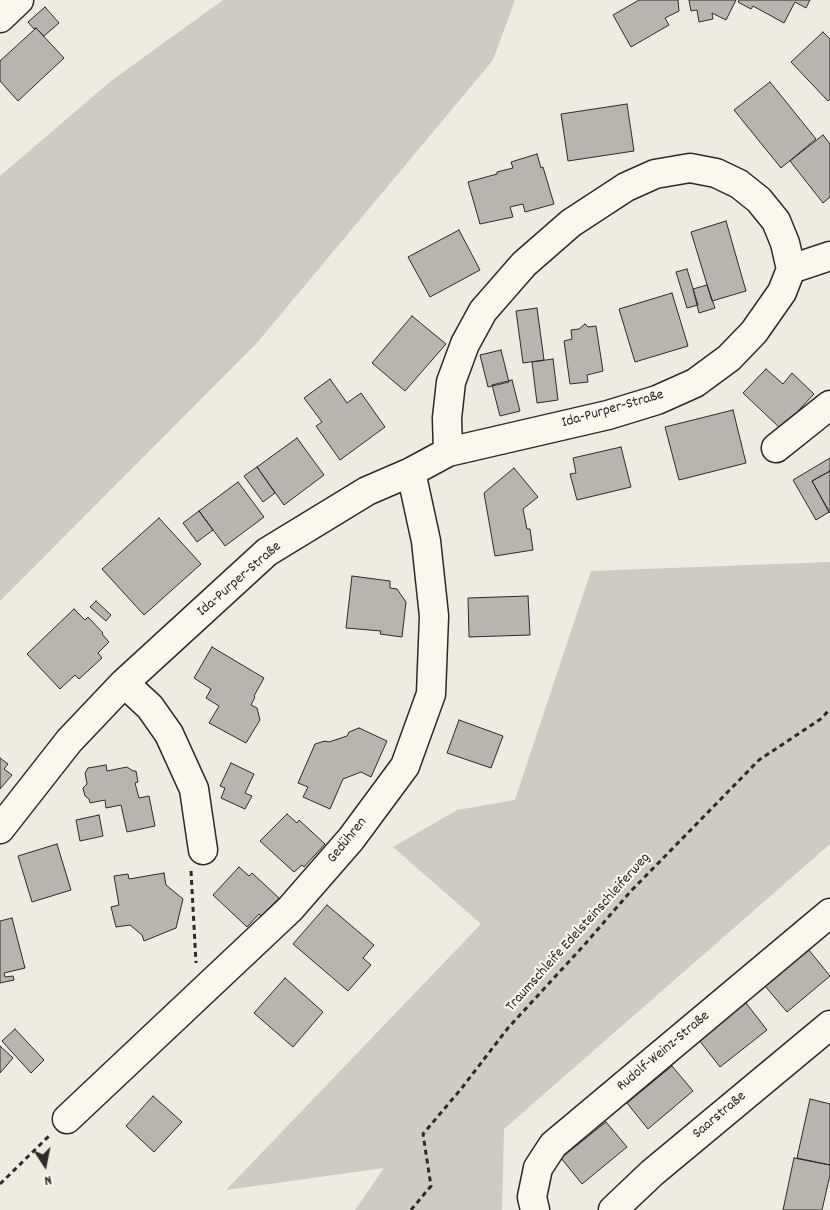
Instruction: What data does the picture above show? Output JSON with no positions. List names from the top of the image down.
{
  "streets": {
    "street": [
      "Ida-Purper-Straße",
      "Gedühren",
      "Rudolf-Weinz-Straße",
      "Saarstraße"
    ],
    "path": ["Traumschleife Edelsteinschleiferweg"]
  },
  "crossings": [
    ["Ida-Purper-Straße", "Gedühren"]
  ],
  "north": "bottom"
}
